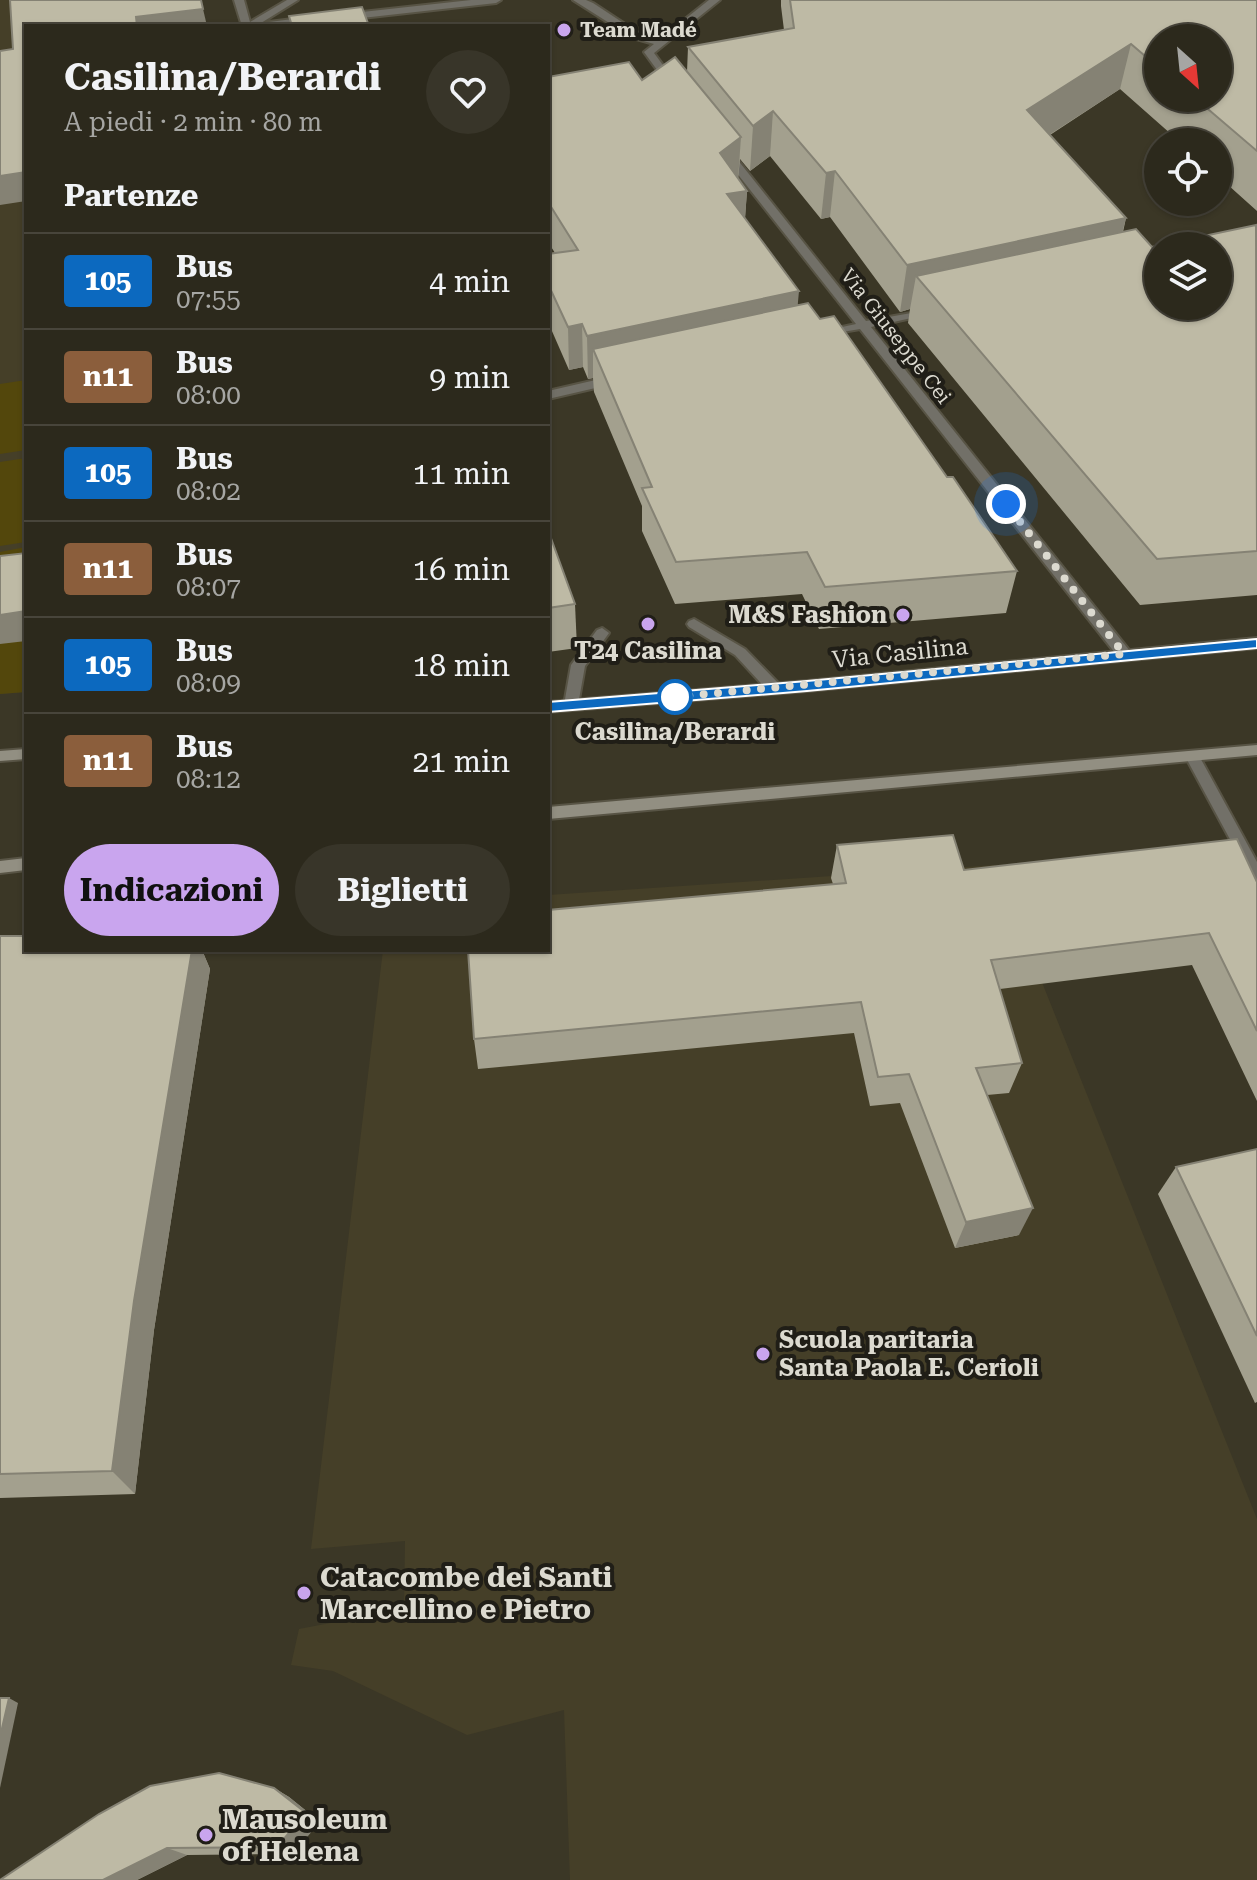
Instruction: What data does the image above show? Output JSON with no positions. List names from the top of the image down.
{
  "streets": {
    "main road": ["Via Casilina"],
    "street": ["Via Giuseppe Cei"]
  },
  "crossings": [
    ["Via Giuseppe Cei", "Via Casilina"]
  ],
  "places": [
    "Team Madé",
    "M&S Fashion",
    "T24 Casilina",
    "Casilina/Berardi",
    "Scuola paritaria Santa Paola E. Cerioli",
    "Catacombe dei Santi Marcellino e Pietro",
    "Mausoleum of Helena"
  ],
  "lines": ["bus line 105"],
  "north": "bottom right",
  "page": {
    "heading": [
      ["Casilina/Berardi", "A piedi · 2 min · 80 m"],
      "Partenze"
    ],
    "list": [
      {
        "mark": "105",
        "name": "Bus",
        "note": "07:55",
        "value": "4 min"
      },
      {
        "mark": "n11",
        "name": "Bus",
        "note": "08:00",
        "value": "9 min"
      },
      {
        "mark": "105",
        "name": "Bus",
        "note": "08:02",
        "value": "11 min"
      },
      {
        "mark": "n11",
        "name": "Bus",
        "note": "08:07",
        "value": "16 min"
      },
      {
        "mark": "105",
        "name": "Bus",
        "note": "08:09",
        "value": "18 min"
      },
      {
        "mark": "n11",
        "name": "Bus",
        "note": "08:12",
        "value": "21 min"
      }
    ],
    "buttons": ["Indicazioni", "Biglietti"]
  }
}
